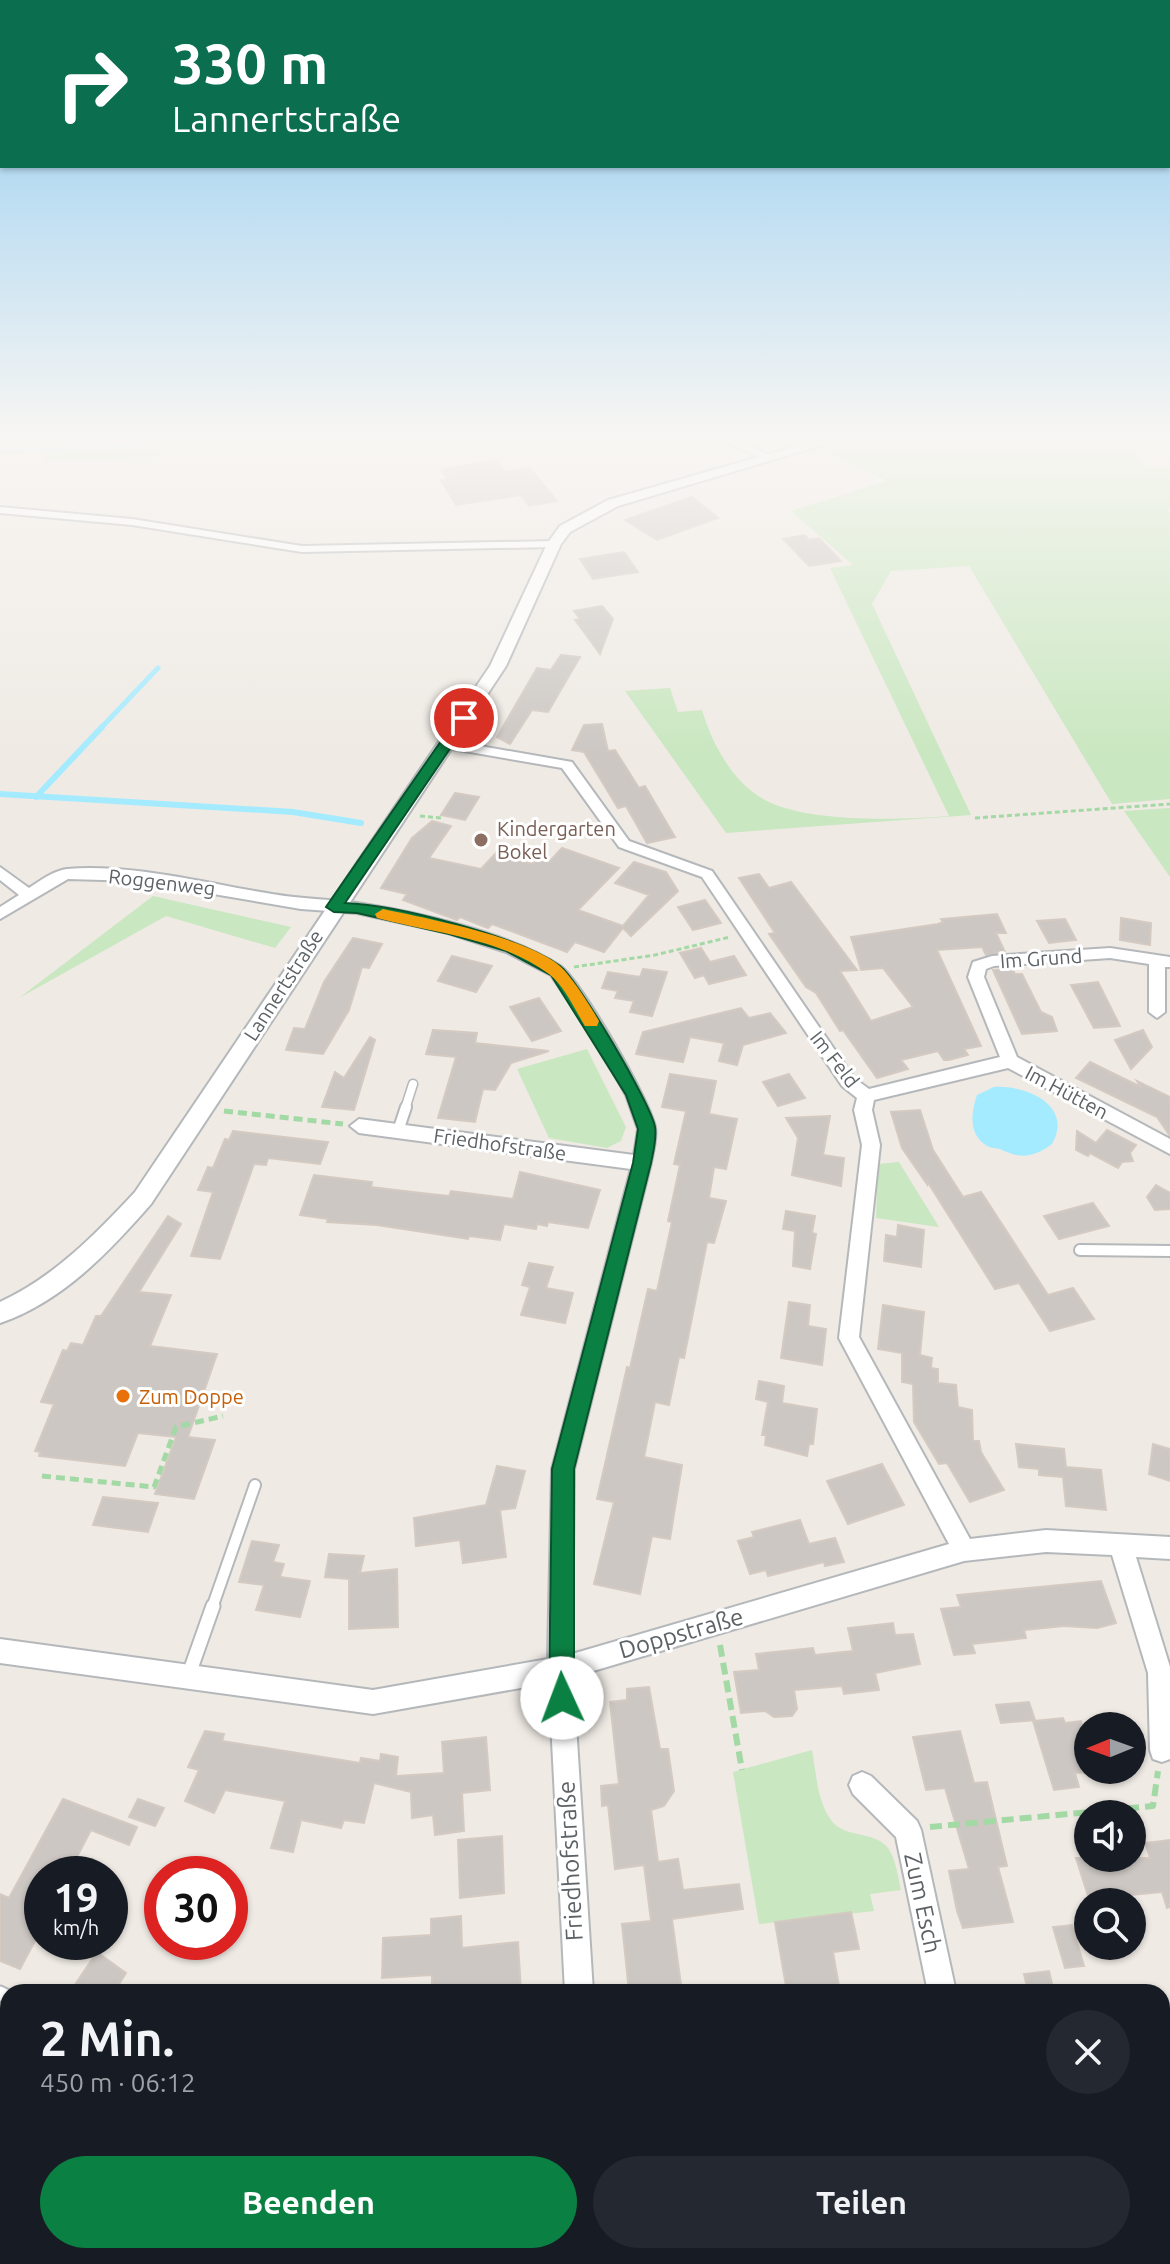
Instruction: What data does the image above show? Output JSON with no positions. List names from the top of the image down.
{
  "streets": {
    "street": [
      "Roggenweg",
      "Im Grund",
      "Lannertstraße",
      "Im Feld",
      "Im Hütten",
      "Friedhofstraße",
      "Doppstraße",
      "Zum Esch"
    ]
  },
  "crossings": [
    ["Roggenweg", "Lannertstraße"],
    ["Roggenweg", "Friedhofstraße"],
    ["Im Grund", "Im Hütten"],
    ["Lannertstraße", "Im Feld"],
    ["Lannertstraße", "Friedhofstraße"],
    ["Im Feld", "Im Hütten"],
    ["Im Feld", "Doppstraße"],
    ["Friedhofstraße", "Doppstraße"]
  ],
  "places": ["Kindergarten Bokel", "Zum Doppe"],
  "north": "left",
  "page": {
    "turn": ["330 m", "Lannertstraße"],
    "speed": "19 km/h",
    "limit": "30",
    "heading": ["2 Min.", "450 m · 06:12"],
    "buttons": ["Beenden", "Teilen"]
  }
}
